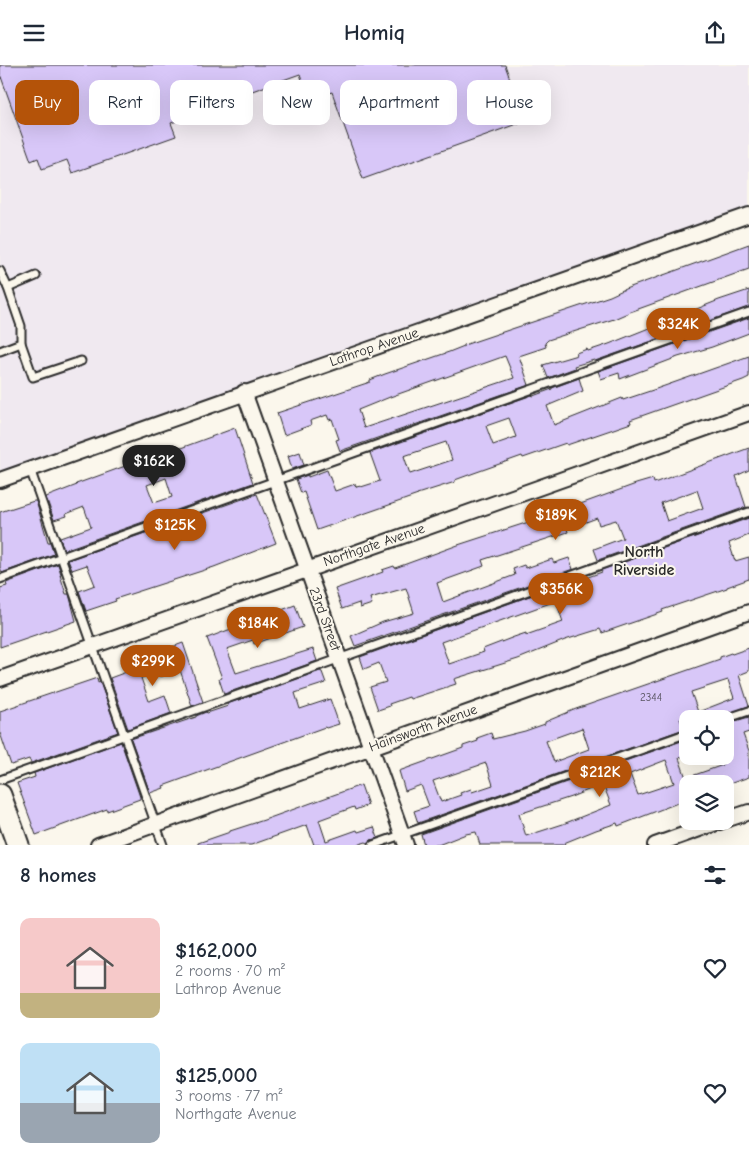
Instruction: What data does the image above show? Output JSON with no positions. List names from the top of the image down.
{
  "streets": {
    "street": [
      "Lathrop Avenue",
      "Northgate Avenue",
      "23rd Street",
      "Hainsworth Avenue"
    ]
  },
  "crossings": [
    ["Lathrop Avenue", "23rd Street"],
    ["Northgate Avenue", "23rd Street"],
    ["23rd Street", "Hainsworth Avenue"]
  ],
  "districts": ["North Riverside"],
  "house_numbers": ["2344"],
  "page": {
    "header": "Homiq",
    "chip": [
      "Buy",
      "Rent",
      "Filters",
      "New",
      "Apartment",
      "House"
    ],
    "price": [
      "$324K",
      "$162K",
      "$189K",
      "$125K",
      "$356K",
      "$184K",
      "$299K",
      "$212K"
    ],
    "heading": "8 homes",
    "list": [
      {
        "name": "$162,000",
        "note": "2 rooms · 70 m² · Lathrop Avenue"
      },
      {
        "name": "$125,000",
        "note": "3 rooms · 77 m² · Northgate Avenue"
      }
    ]
  }
}
